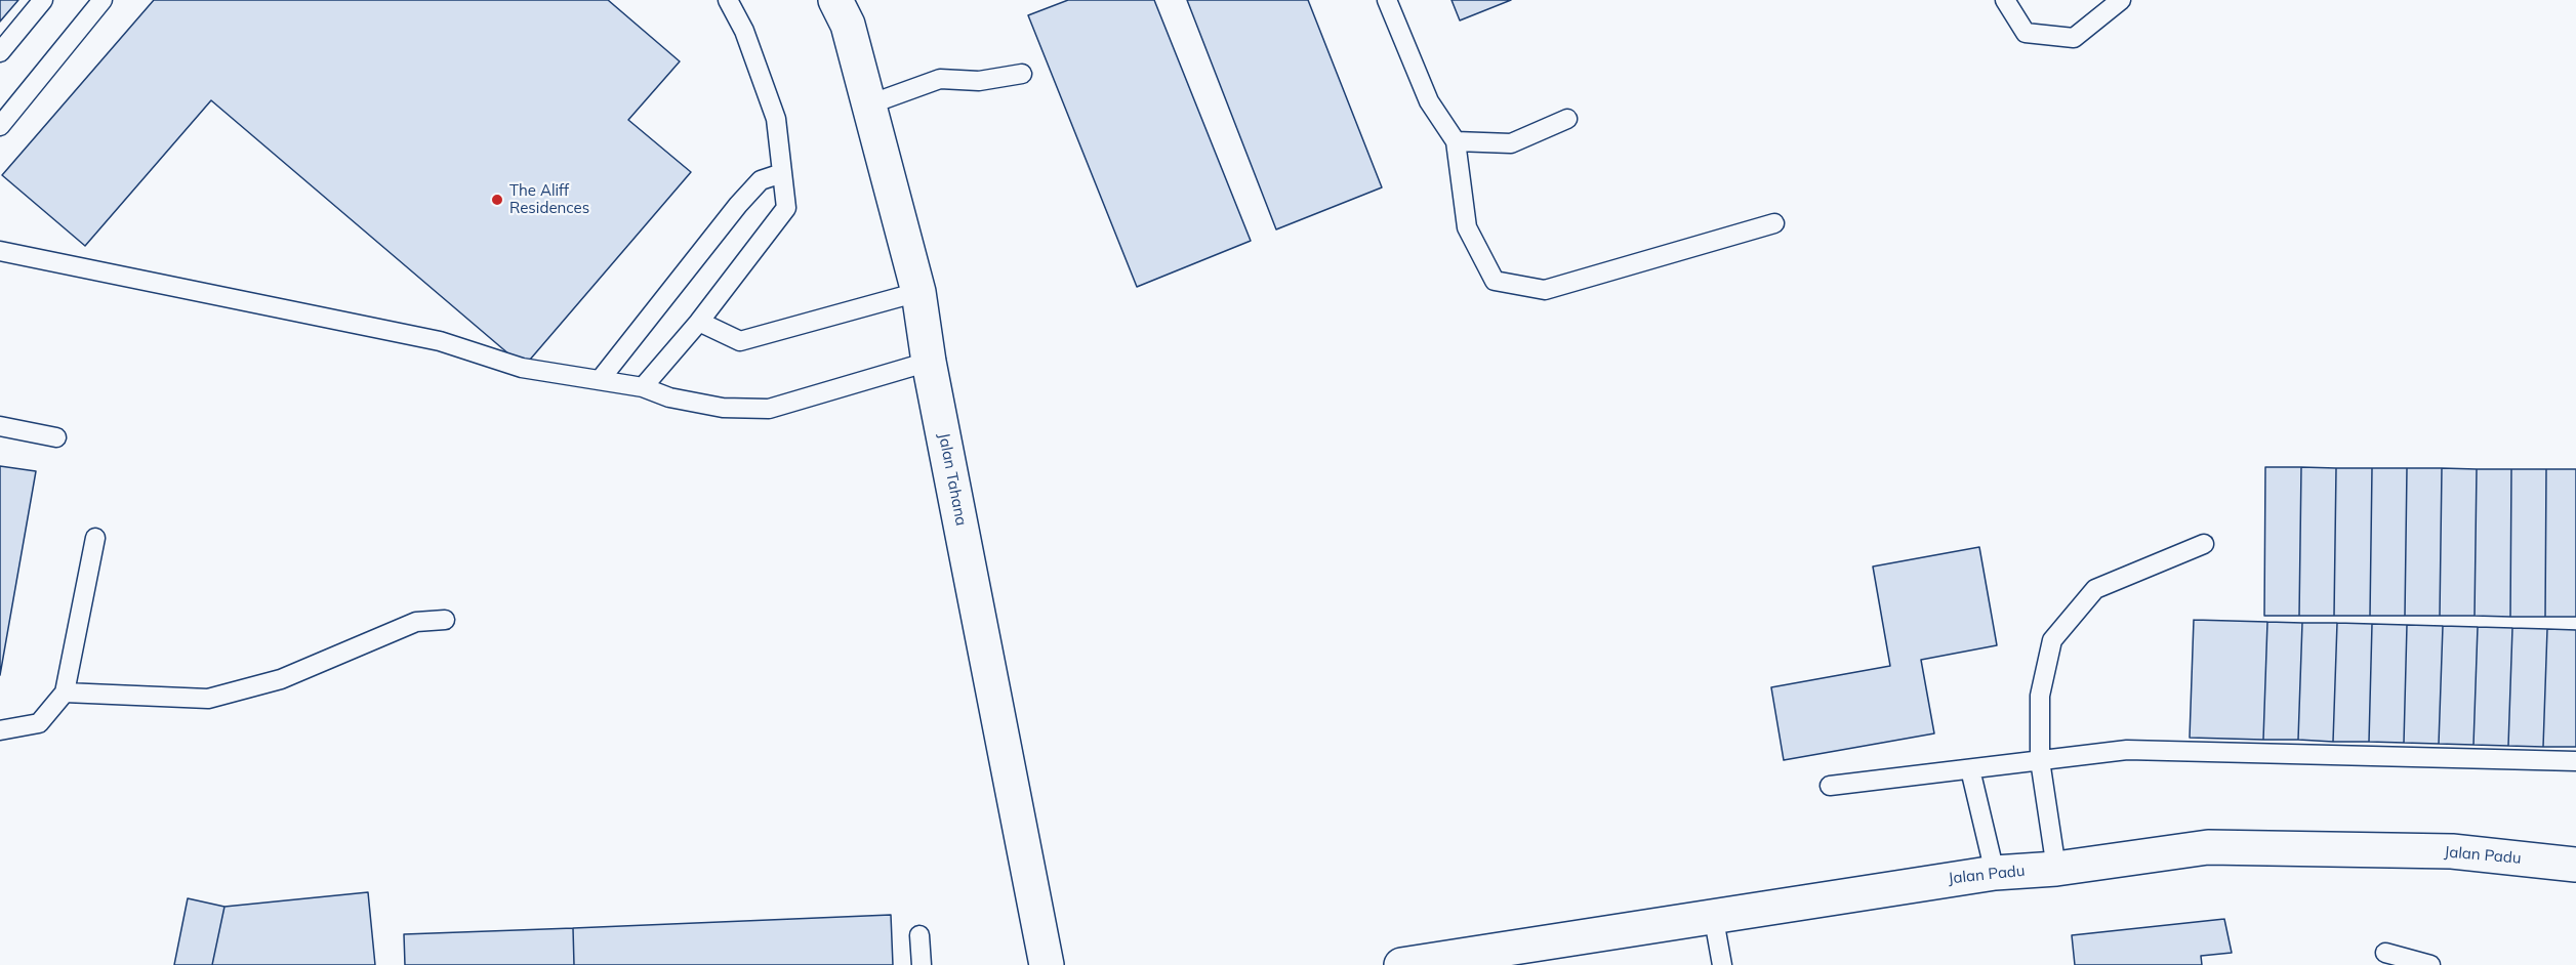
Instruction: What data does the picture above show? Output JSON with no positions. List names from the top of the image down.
{
  "streets": {
    "street": ["Jalan Tahana", "Jalan Padu"]
  },
  "places": ["The Aliff Residences"]
}
